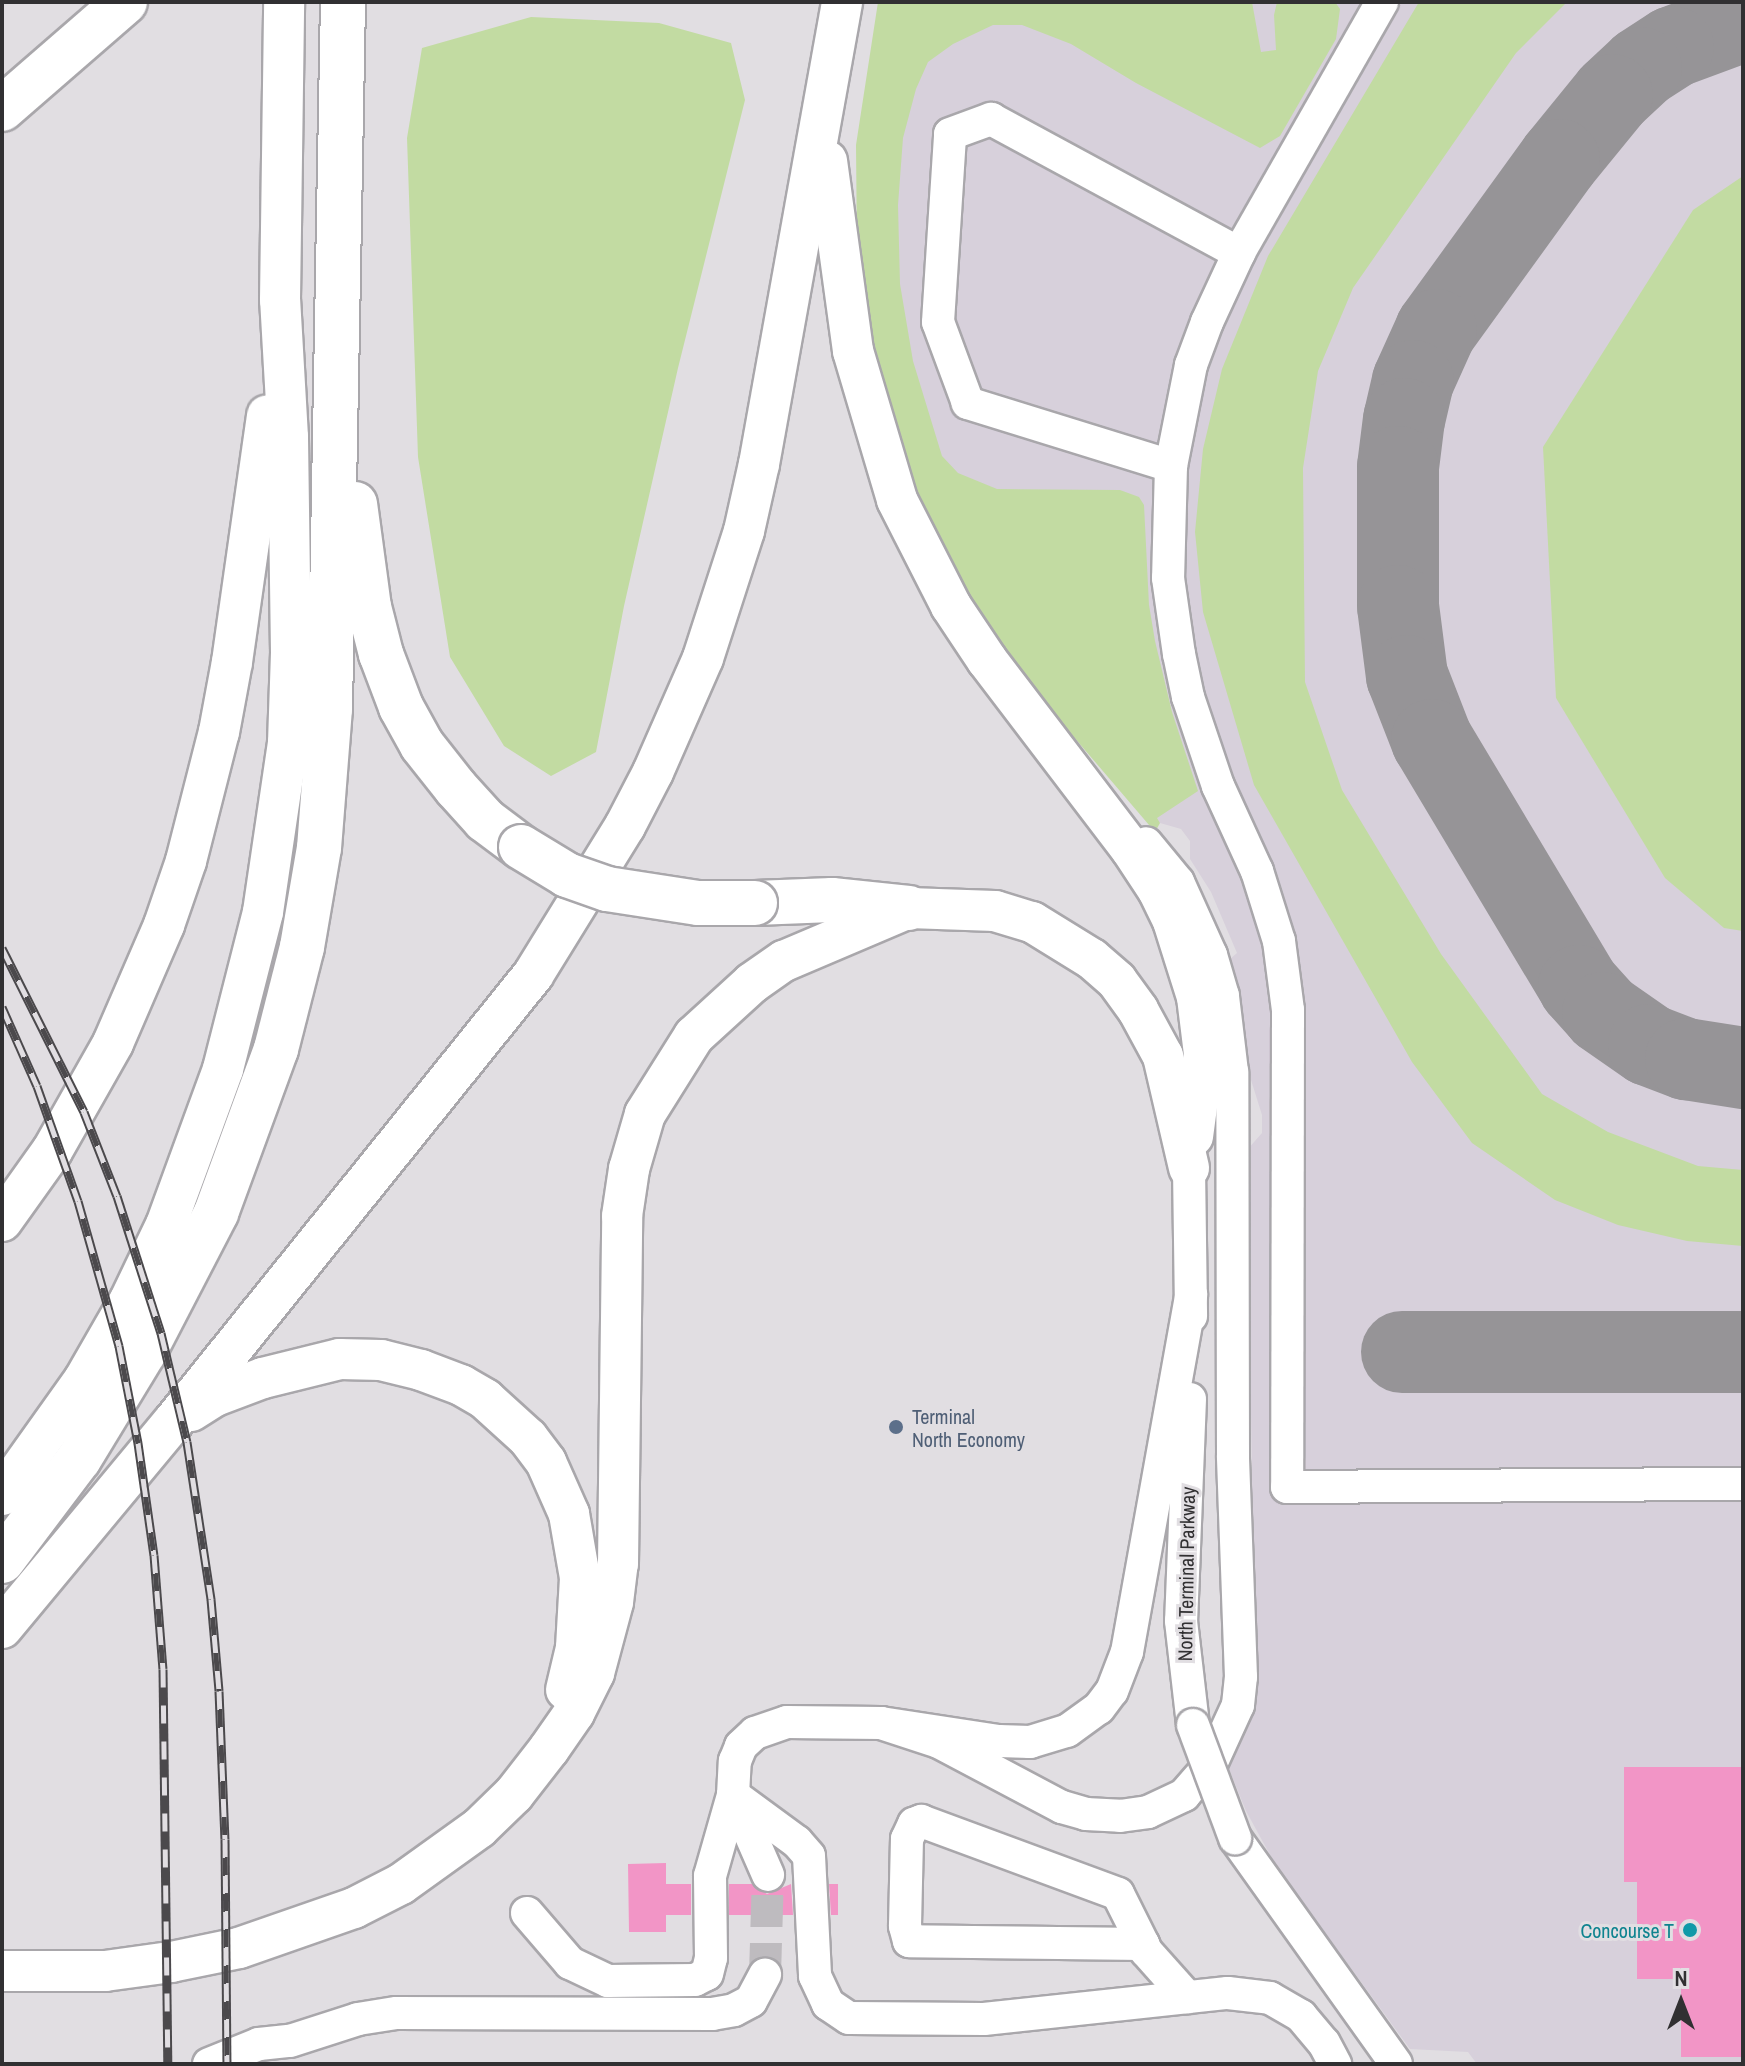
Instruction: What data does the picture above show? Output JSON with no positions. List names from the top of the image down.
{
  "streets": {
    "street": ["North Terminal Parkway"]
  },
  "places": ["Terminal North Economy", "Concourse T"],
  "north": "top"
}
